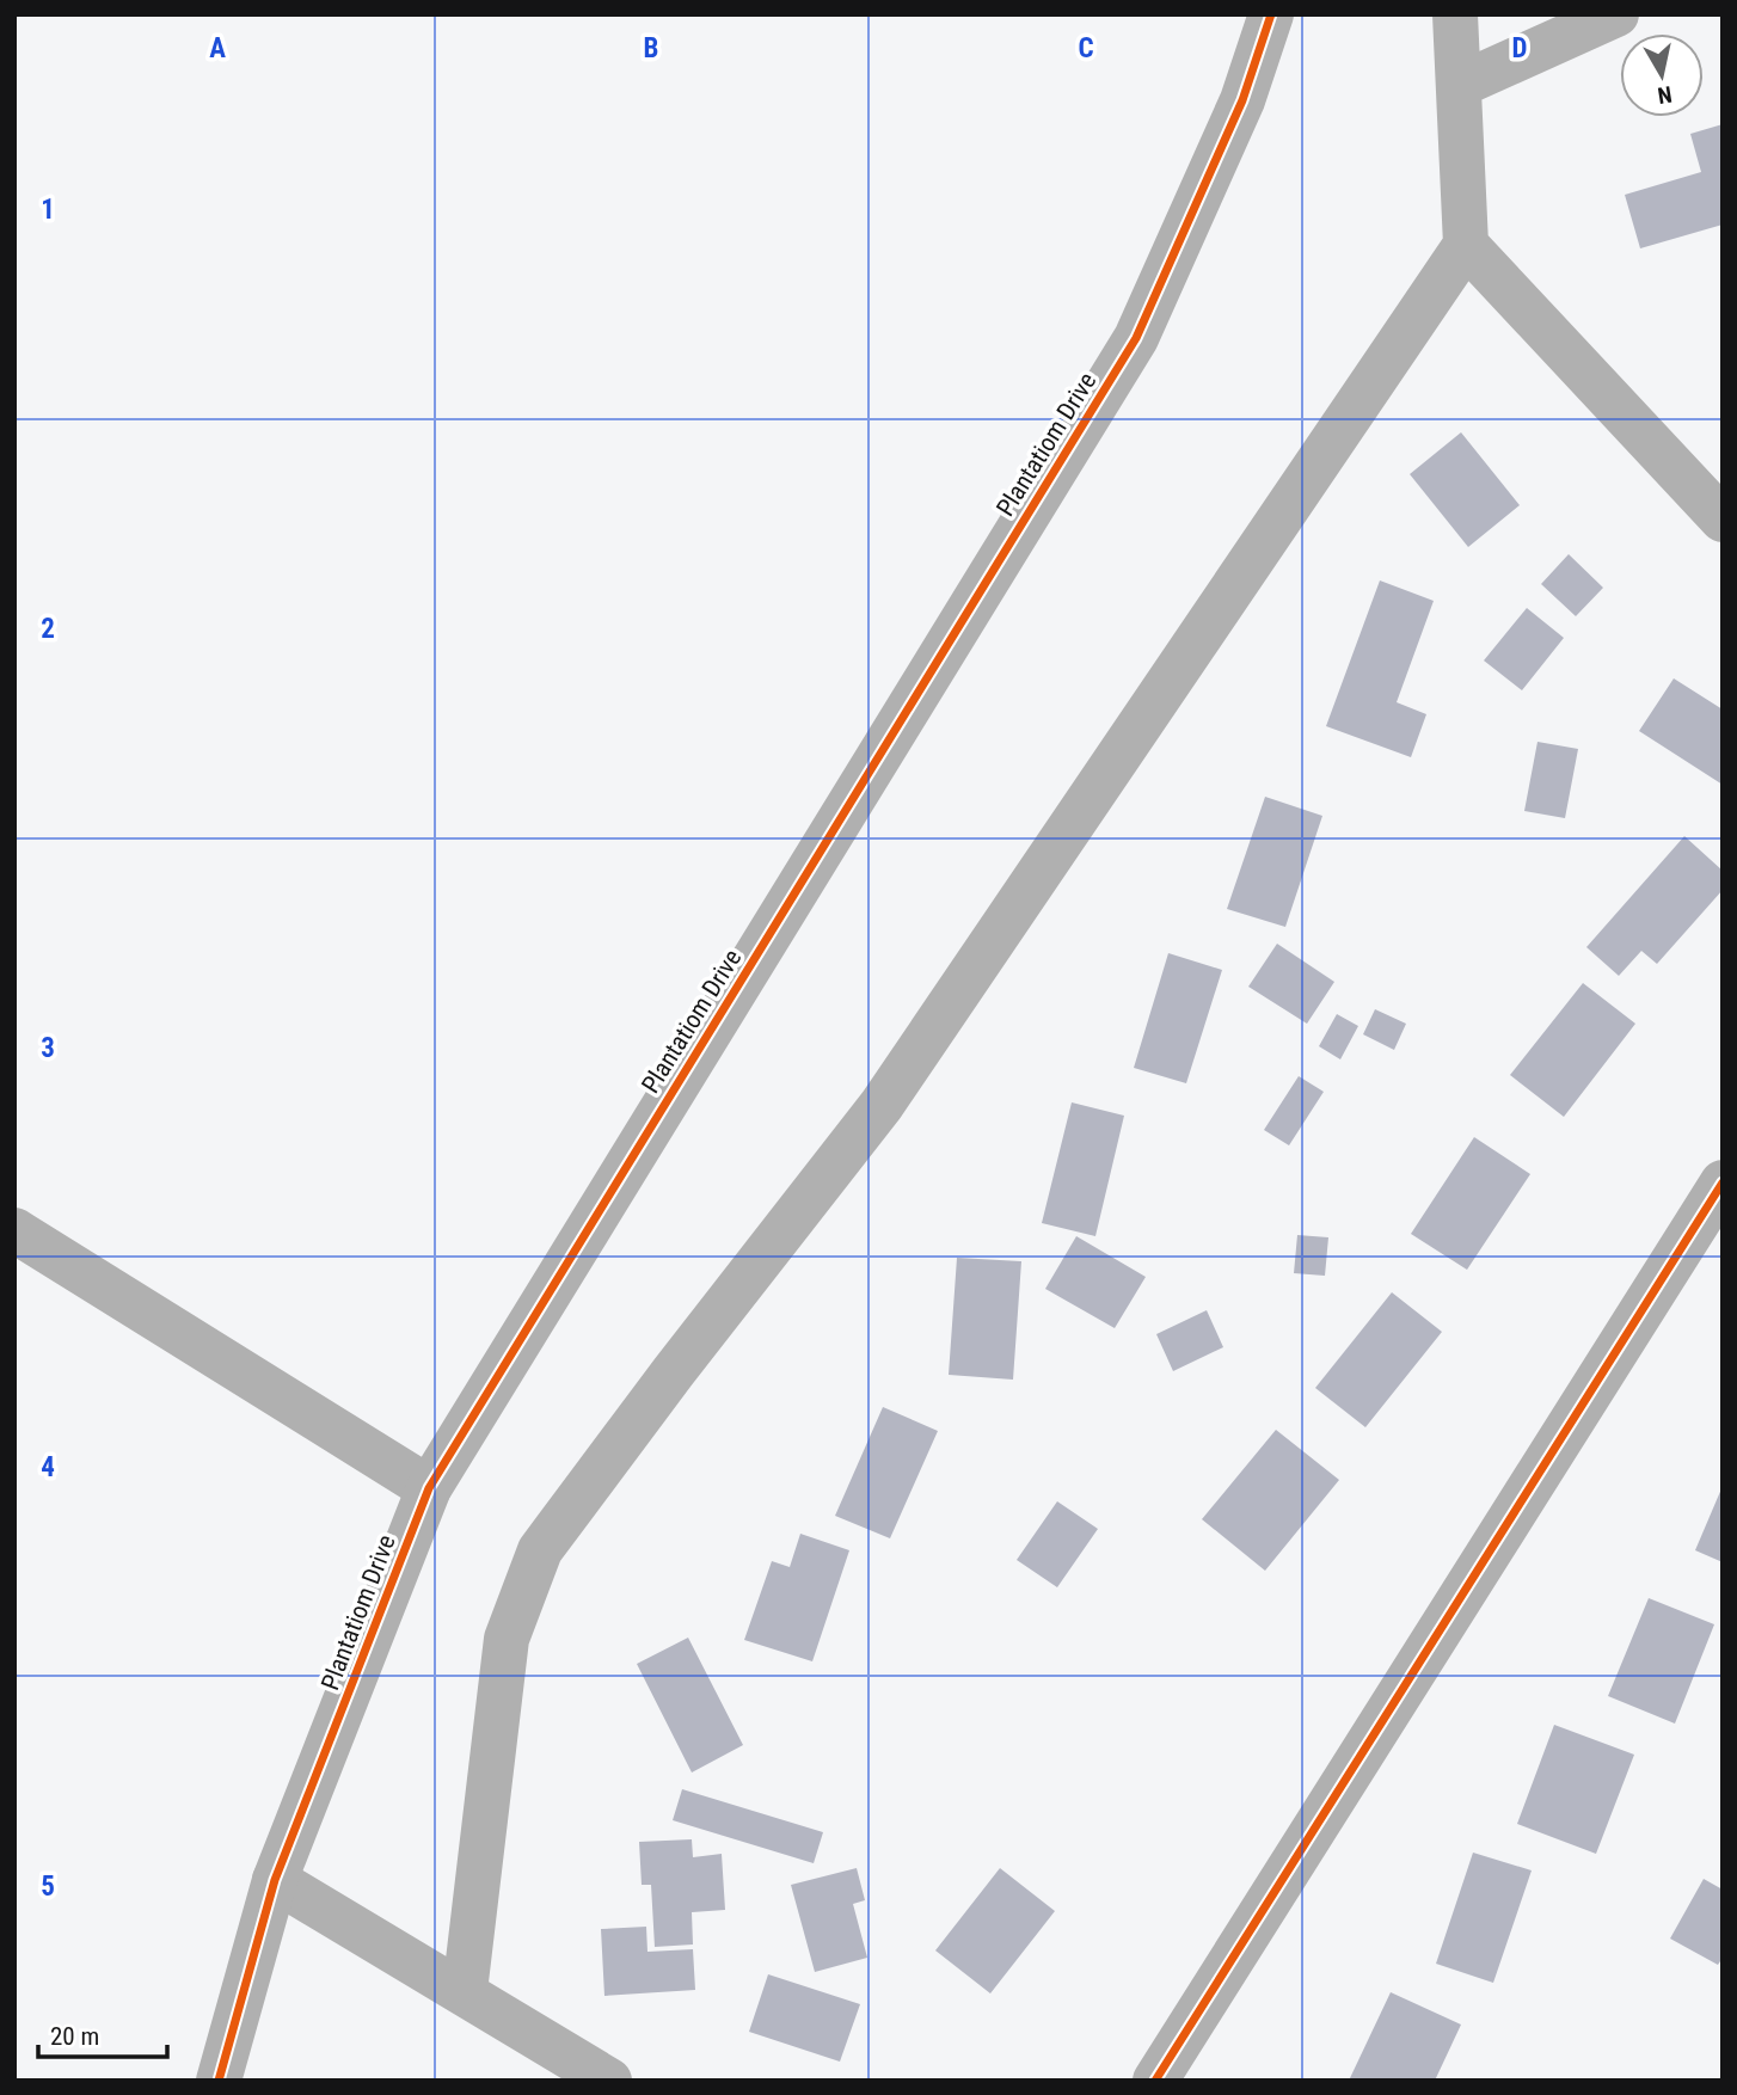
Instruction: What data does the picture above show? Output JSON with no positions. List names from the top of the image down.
{
  "streets": {
    "street": ["Plantatiom Drive"]
  },
  "scale_bar": "20 m",
  "north": "bottom",
  "grid": {
    "columns": [
      "A",
      "B",
      "C",
      "D"
    ],
    "rows": [
      "1",
      "2",
      "3",
      "4",
      "5"
    ]
  }
}
